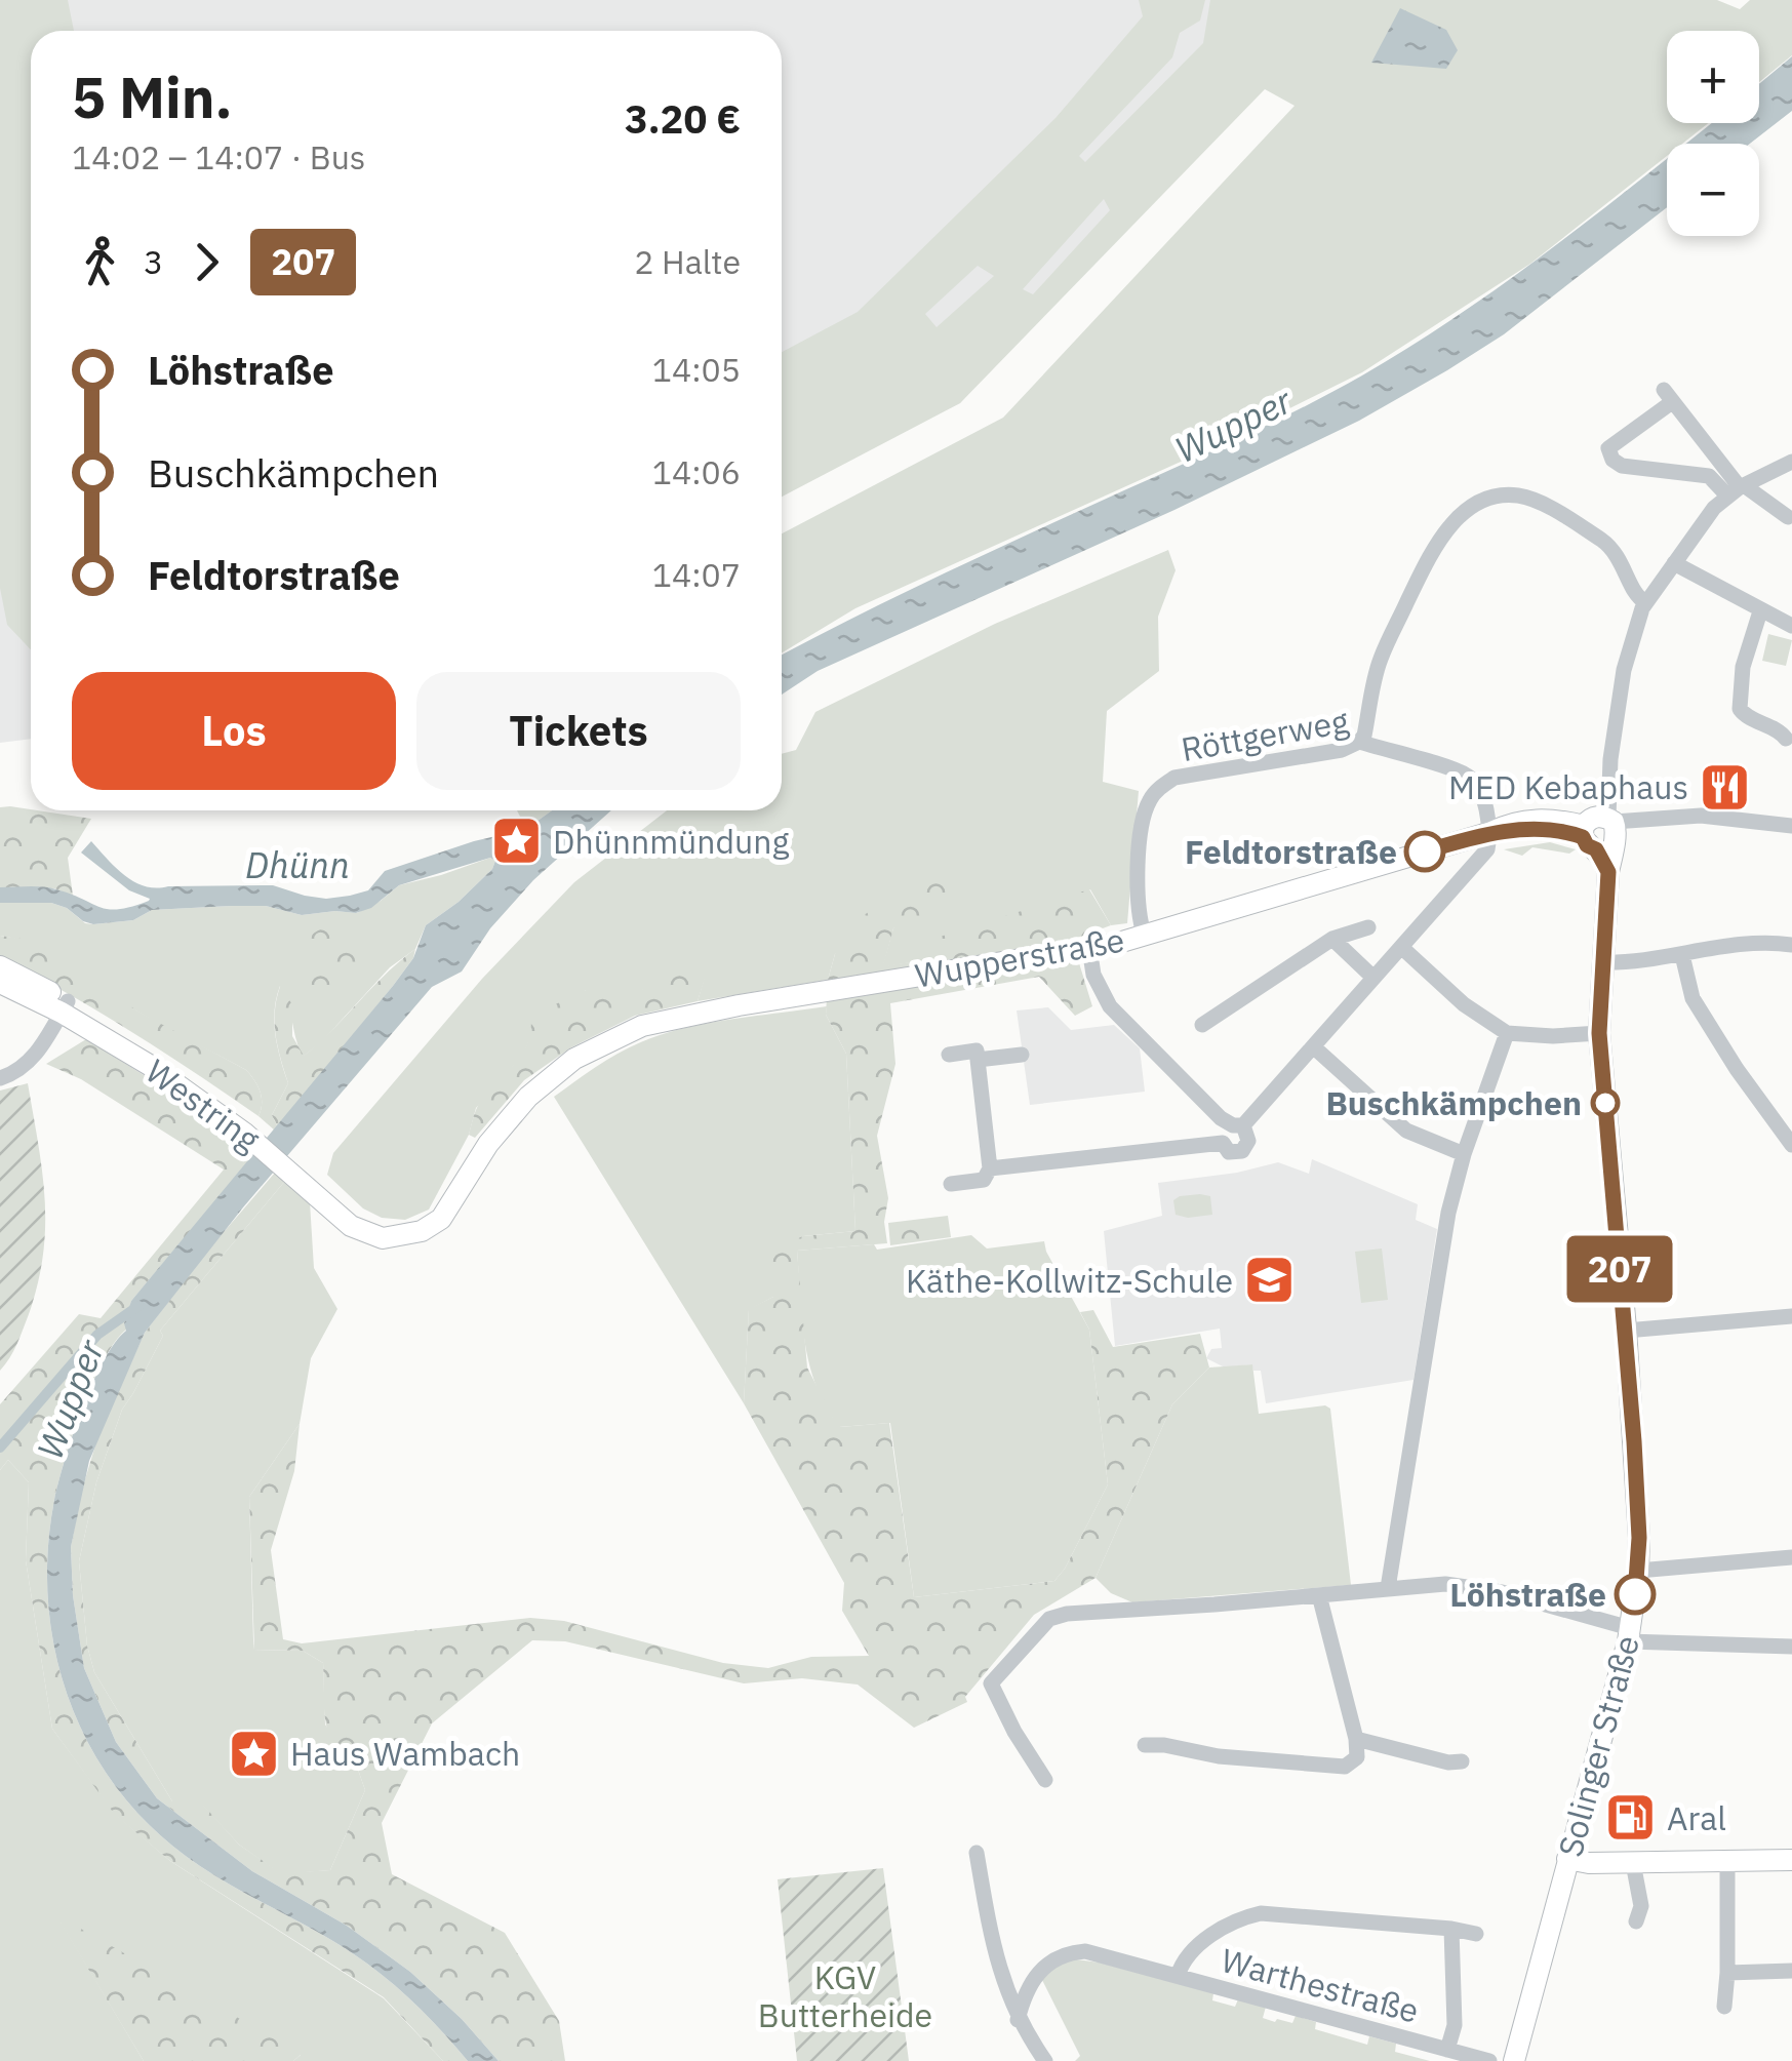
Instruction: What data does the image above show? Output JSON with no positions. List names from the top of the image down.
{
  "streets": {
    "main road": ["Wupperstraße", "Westring", "Solinger Straße"],
    "street": ["Röttgerweg", "Warthestraße"]
  },
  "crossings": [
    ["Röttgerweg", "Wupperstraße"],
    ["Wupperstraße", "Westring"],
    ["Wupperstraße", "Solinger Straße"]
  ],
  "water": ["Wupper", "Dhünn"],
  "parks": ["KGV Butterheide"],
  "places": {
    "restaurant": ["MED Kebaphaus"],
    "place": ["Dhünnmündung", "Haus Wambach"],
    "other": ["Feldtorstraße", "Buschkämpchen", "Löhstraße"],
    "school or university": ["Käthe-Kollwitz-Schule"],
    "fuel station": ["Aral"]
  },
  "lines": ["bus line 207"],
  "page": {
    "on_map": "207",
    "map_buttons": ["+", "−"],
    "heading": ["5 Min.", "14:02 – 14:07 · Bus", "3.20 €"],
    "legs": ["3", "207", "2 Halte"],
    "list": [
      {
        "name": "Löhstraße",
        "value": "14:05"
      },
      {
        "name": "Buschkämpchen",
        "value": "14:06"
      },
      {
        "name": "Feldtorstraße",
        "value": "14:07"
      }
    ],
    "buttons": ["Los", "Tickets"]
  }
}
